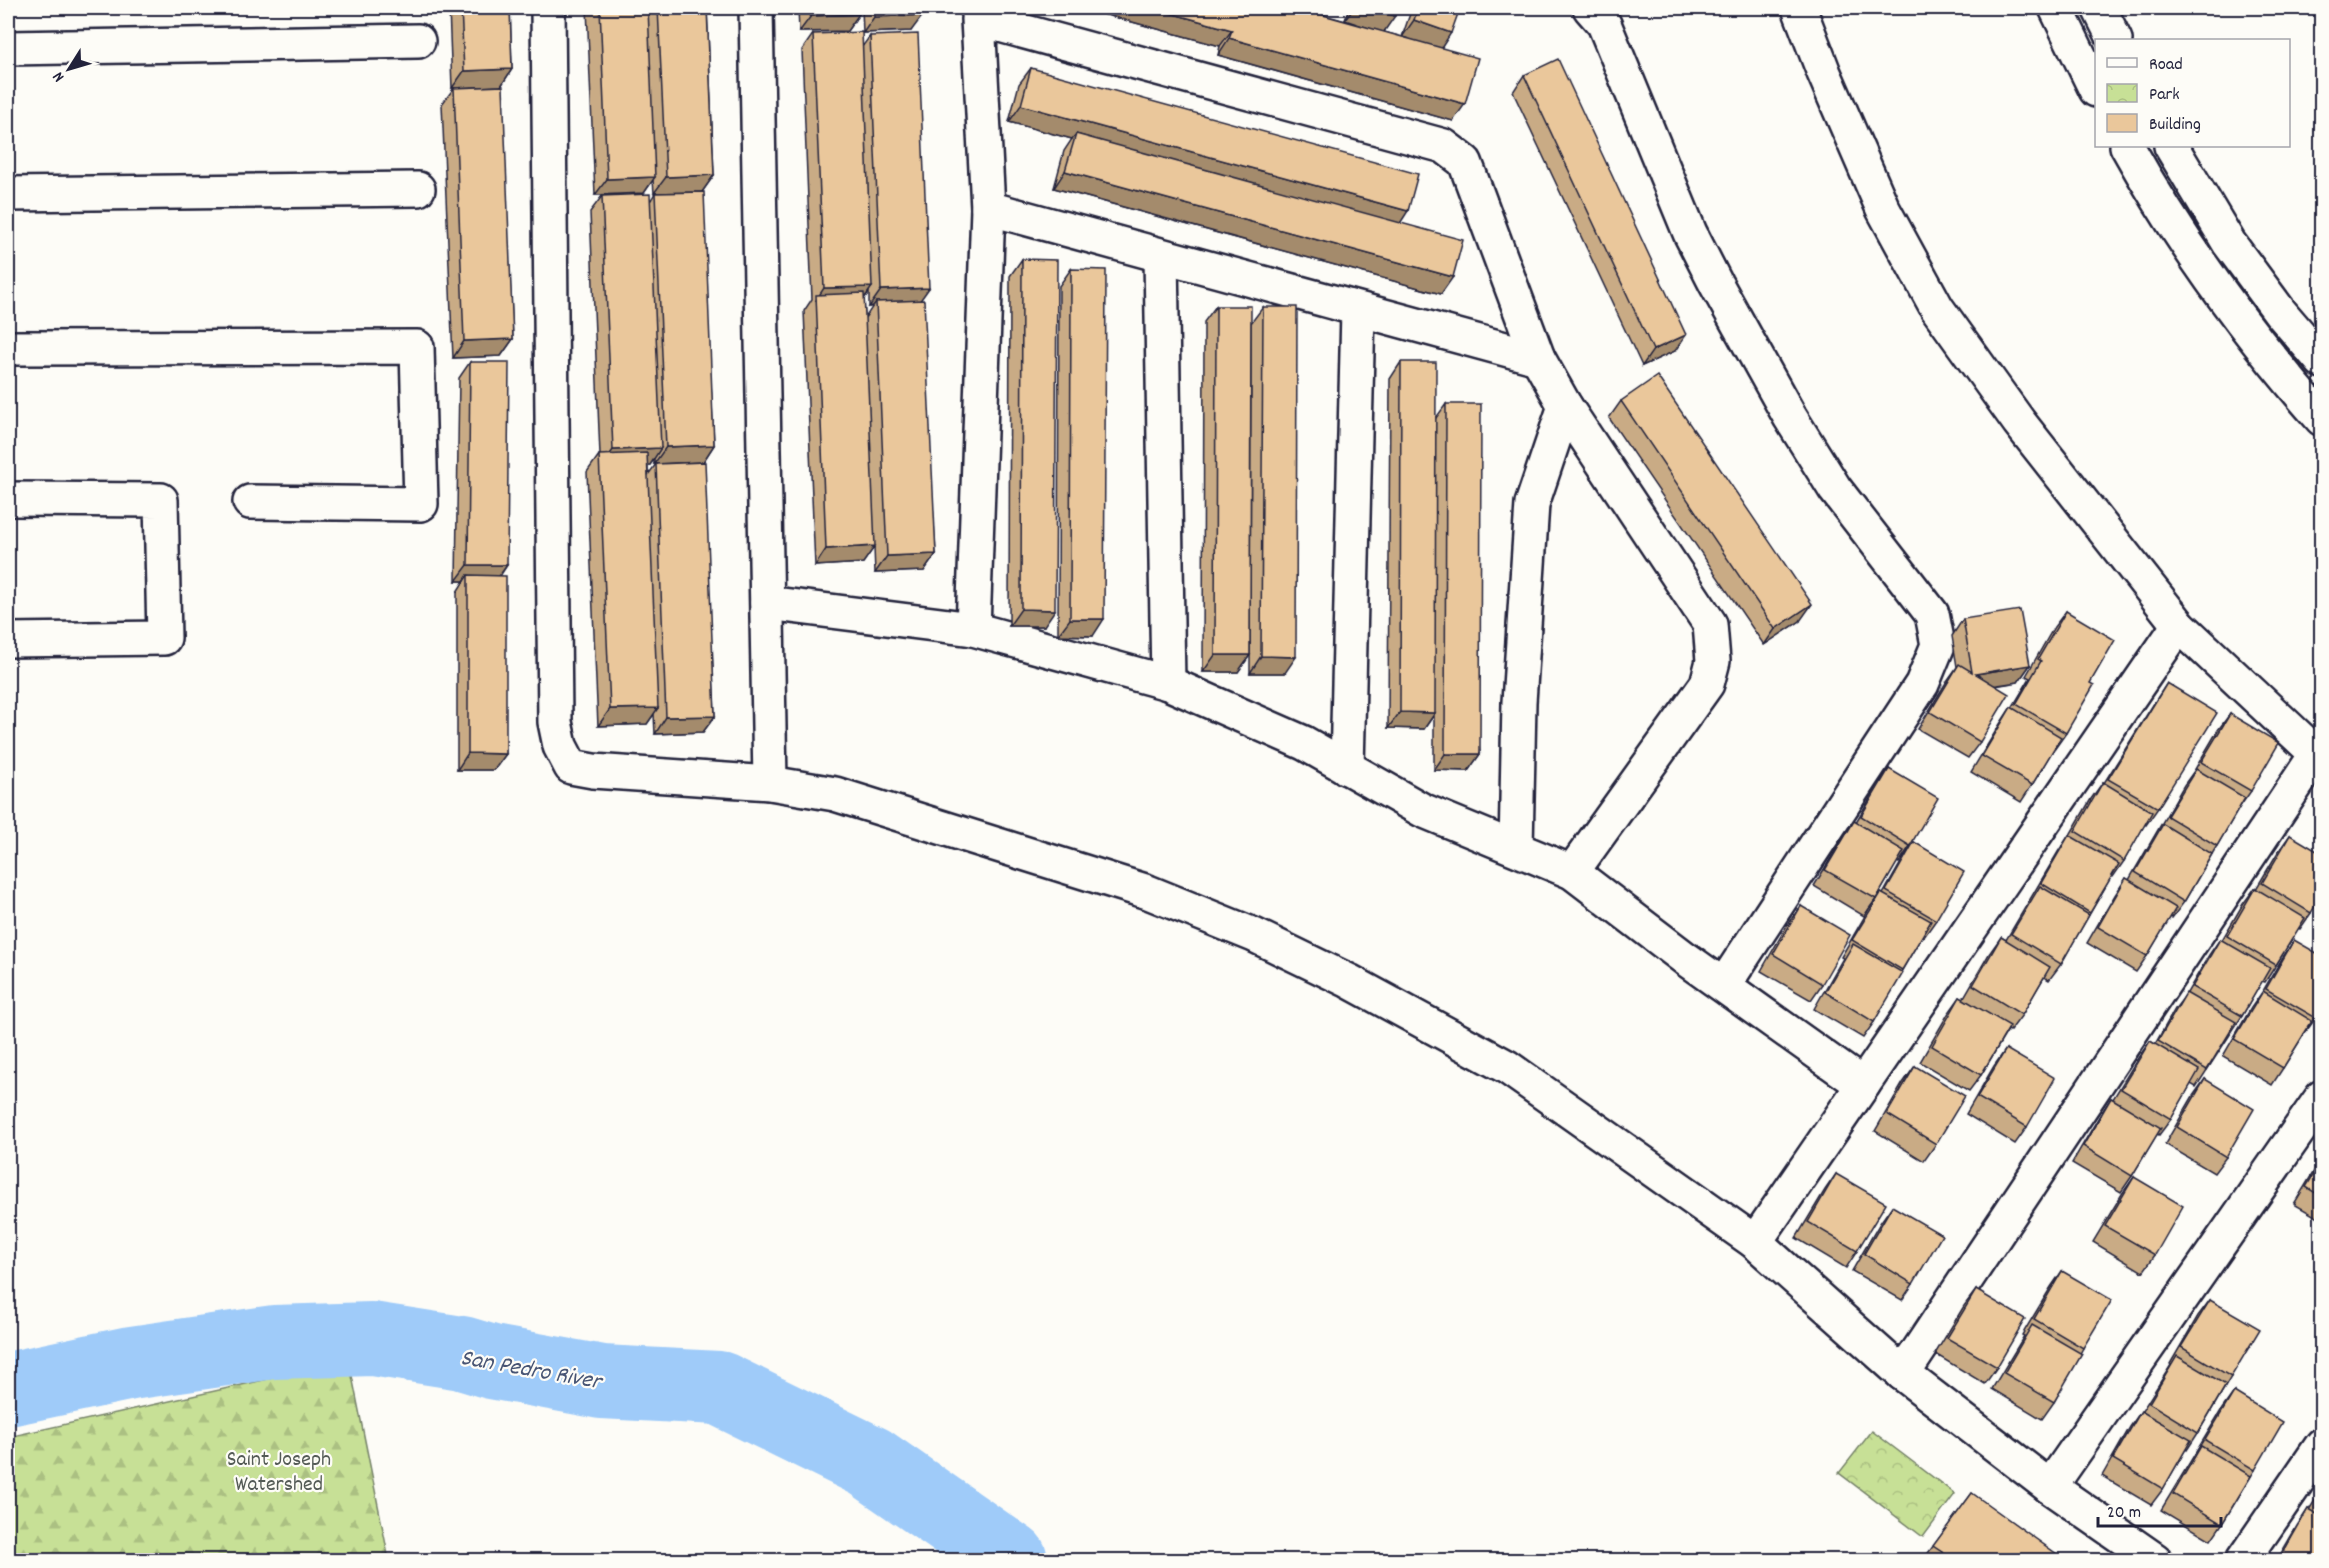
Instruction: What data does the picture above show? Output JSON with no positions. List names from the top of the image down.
{
  "water": ["San Pedro River"],
  "parks": ["Saint Joseph Watershed"],
  "legend": ["Road", "Park", "Building"],
  "scale_bar": "20 m",
  "north": "bottom left"
}
